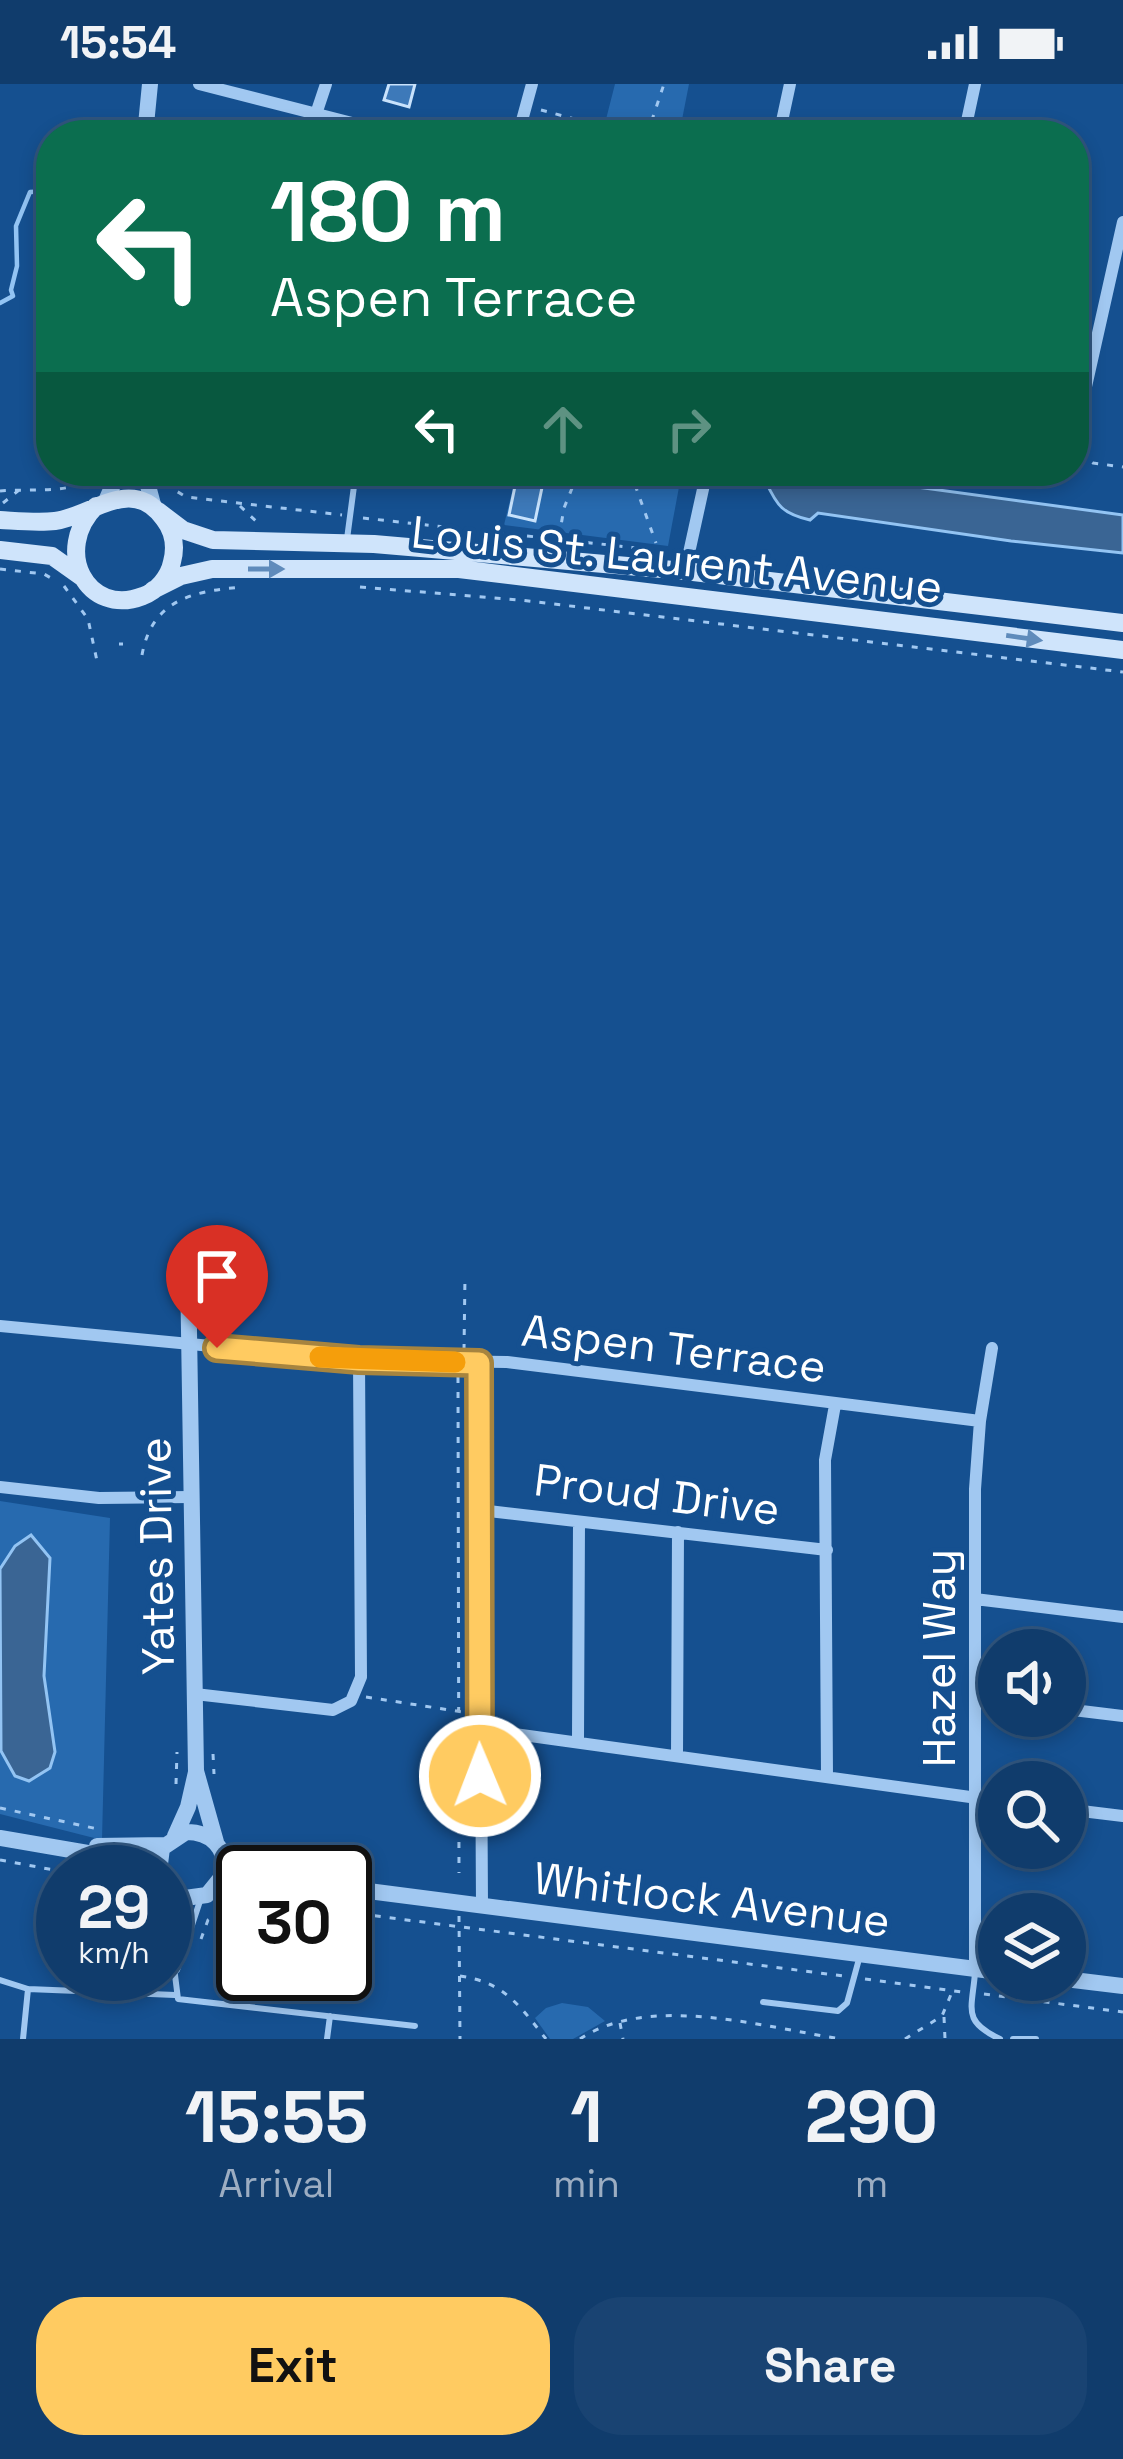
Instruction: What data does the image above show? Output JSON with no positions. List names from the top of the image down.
{
  "streets": {
    "main road": ["Louis St. Laurent Avenue"],
    "street": [
      "Aspen Terrace",
      "Proud Drive",
      "Yates Drive",
      "Hazel Way",
      "Whitlock Avenue"
    ]
  },
  "crossings": [
    ["Aspen Terrace", "Yates Drive"],
    ["Aspen Terrace", "Hazel Way"],
    ["Hazel Way", "Whitlock Avenue"]
  ],
  "page": {
    "status": "15:54",
    "turn": ["180 m", "Aspen Terrace"],
    "speed": "29 km/h",
    "limit": "30",
    "eta": [
      "15:55",
      "Arrival",
      "1",
      "min",
      "290",
      "m"
    ],
    "buttons": ["Exit", "Share"]
  }
}
